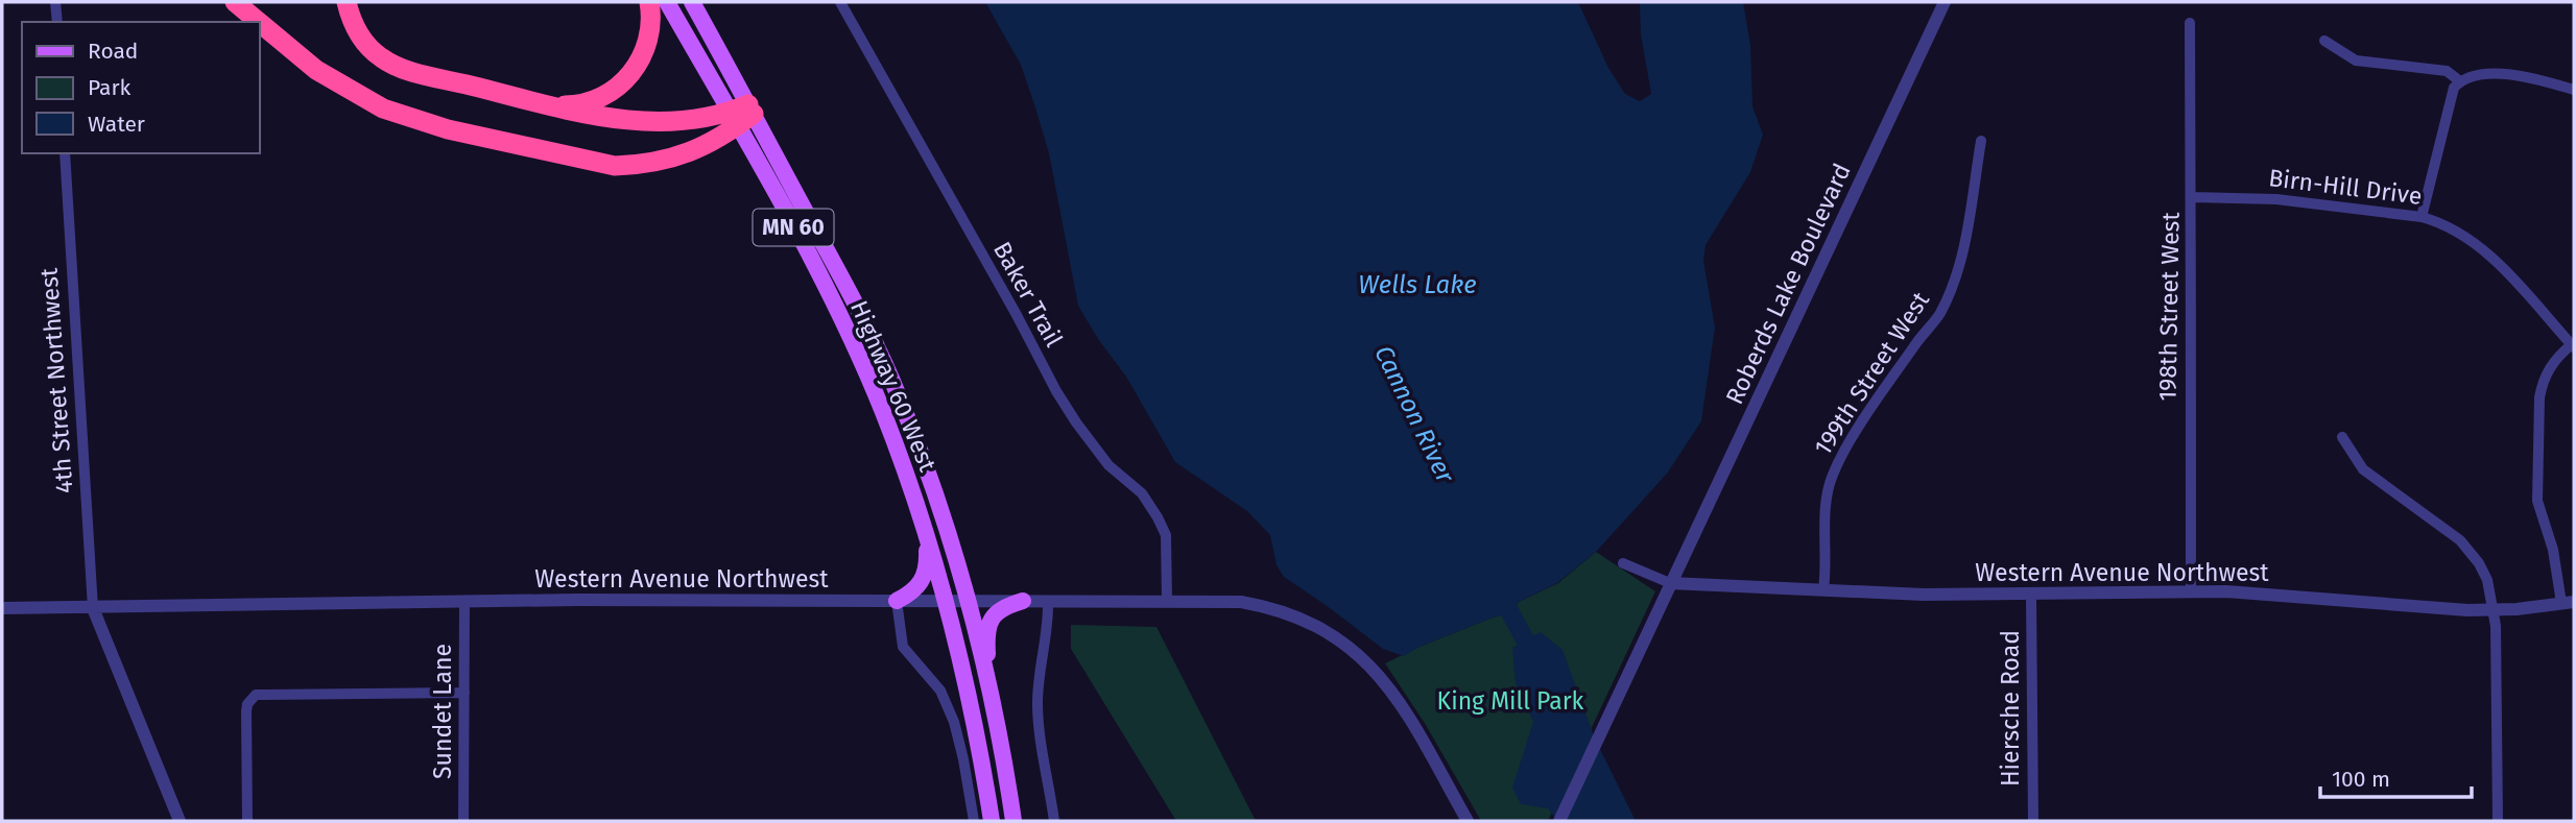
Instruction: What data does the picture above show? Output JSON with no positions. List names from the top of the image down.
{
  "streets": {
    "main road": ["MN 60", "Highway 60 West"],
    "street": [
      "Birn-Hill Drive",
      "Roberds Lake Boulevard",
      "Baker Trail",
      "198th Street West",
      "199th Street West",
      "4th Street Northwest",
      "Western Avenue Northwest",
      "Hiersche Road",
      "Sundet Lane"
    ]
  },
  "crossings": [
    ["Birn-Hill Drive", "198th Street West"],
    ["Roberds Lake Boulevard", "Western Avenue Northwest"],
    ["Baker Trail", "Western Avenue Northwest"],
    ["198th Street West", "Western Avenue Northwest"],
    ["199th Street West", "Western Avenue Northwest"],
    ["4th Street Northwest", "Western Avenue Northwest"],
    ["Highway 60 West", "Western Avenue Northwest"],
    ["Western Avenue Northwest", "Hiersche Road"],
    ["Western Avenue Northwest", "Sundet Lane"]
  ],
  "water": ["Wells Lake", "Cannon River"],
  "parks": ["King Mill Park"],
  "legend": ["Road", "Park", "Water"],
  "scale_bar": "100 m"
}
